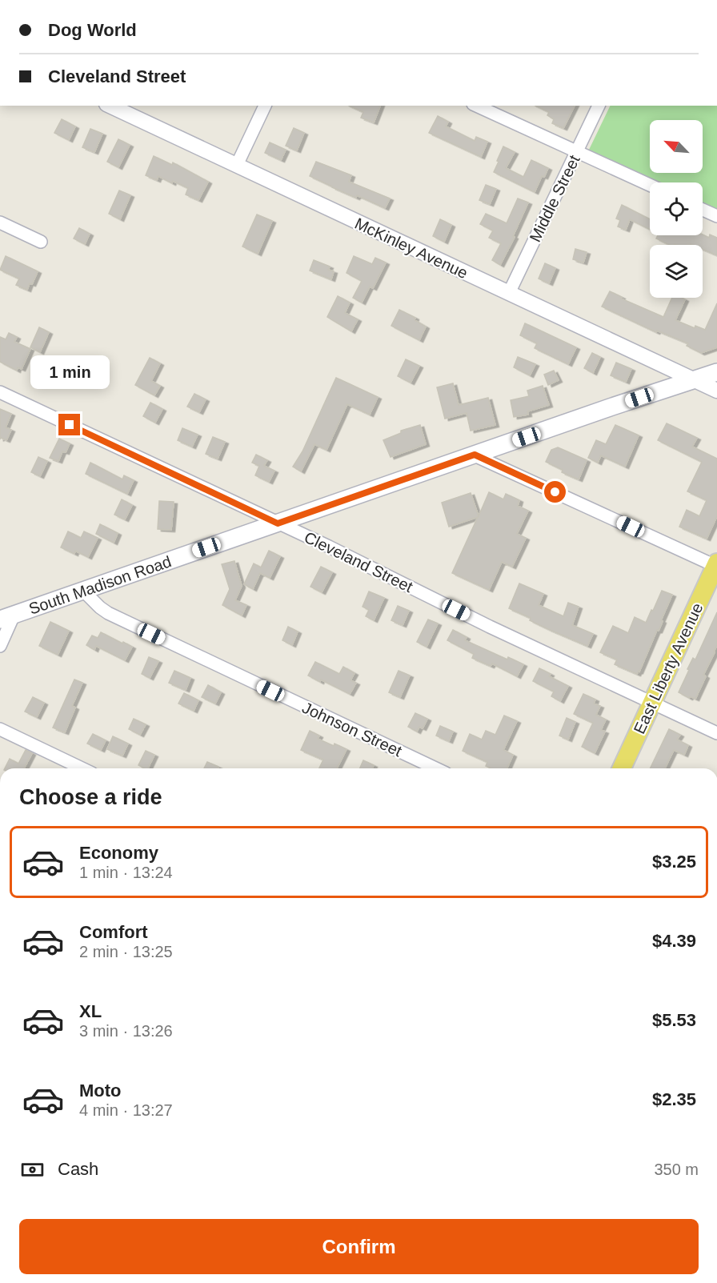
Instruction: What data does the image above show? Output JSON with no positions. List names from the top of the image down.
{
  "streets": {
    "main road": ["South Madison Road", "East Liberty Avenue"],
    "street": [
      "Middle Street",
      "McKinley Avenue",
      "Cleveland Street",
      "Johnson Street"
    ]
  },
  "crossings": [
    ["Middle Street", "McKinley Avenue"],
    ["McKinley Avenue", "South Madison Road"],
    ["Cleveland Street", "South Madison Road"],
    ["Cleveland Street", "East Liberty Avenue"],
    ["South Madison Road", "Johnson Street"]
  ],
  "north": "top left",
  "page": {
    "banner": ["Dog World", "Cleveland Street"],
    "bubble": "1 min",
    "heading": "Choose a ride",
    "list": [
      {
        "name": "Economy",
        "note": "1 min · 13:24",
        "value": "$3.25"
      },
      {
        "name": "Comfort",
        "note": "2 min · 13:25",
        "value": "$4.39"
      },
      {
        "name": "XL",
        "note": "3 min · 13:26",
        "value": "$5.53"
      },
      {
        "name": "Moto",
        "note": "4 min · 13:27",
        "value": "$2.35"
      }
    ],
    "pay": ["Cash", "350 m"],
    "buttons": "Confirm"
  }
}
